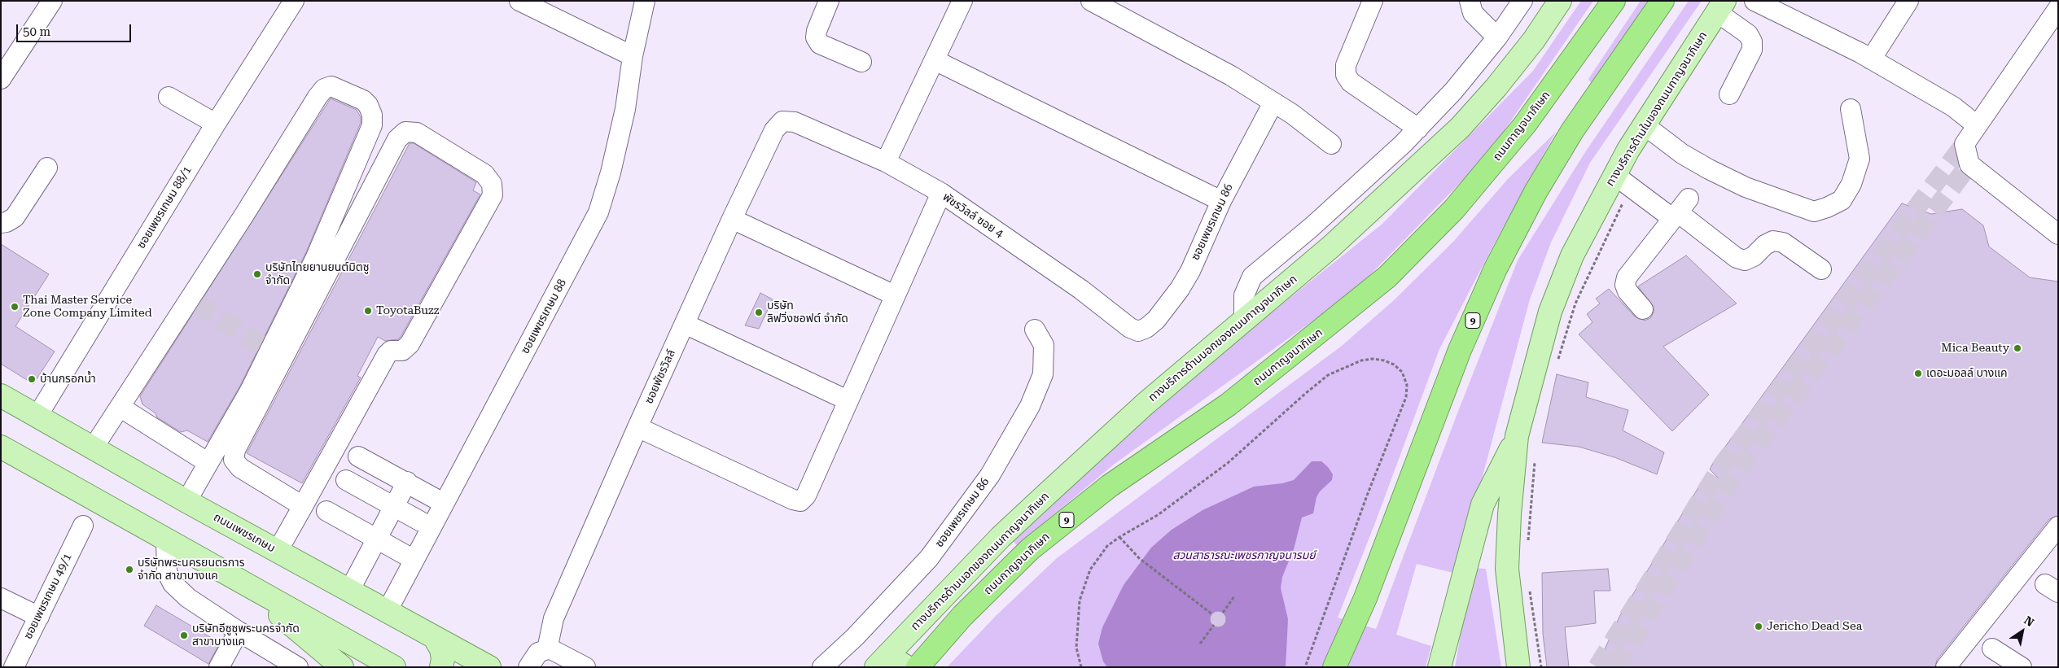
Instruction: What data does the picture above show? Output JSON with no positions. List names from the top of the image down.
{
  "streets": {
    "highway": ["ถนนกาญจนาภิเษก", "9"],
    "main road": ["ทางบริการด้านในของถนนกาญจนาภิเษก", "ทางบริการด้านนอกของถนนกาญจนาภิเษก", "ถนนเพชรเกษม"],
    "street": [
      "ซอยเพชรเกษม 88/1",
      "พัชรวิลล์ ซอย 4",
      "ซอยเพชรเกษม 86",
      "ซอยเพชรเกษม 88",
      "ซอยพัชรวิลล์",
      "ซอยเพชรเกษม 49/1"
    ]
  },
  "crossings": [
    ["ซอยเพชรเกษม 88/1", "ถนนเพชรเกษม"],
    ["พัชรวิลล์ ซอย 4", "ซอยเพชรเกษม 86"],
    ["พัชรวิลล์ ซอย 4", "ซอยพัชรวิลล์"],
    ["ซอยเพชรเกษม 88", "ถนนเพชรเกษม"]
  ],
  "parks": ["สวนสาธารณะเพชรกาญจนารมย์"],
  "places": [
    "บริษัทไทยยานยนต์มิตซู จำกัด",
    "Thai Master Service Zone Company Limited",
    "ToyotaBuzz",
    "บริษัท ลิฟวิ่งซอฟต์ จำกัด",
    "Mica Beauty",
    "เดอะมอลล์ บางแค",
    "บ้านกรอกน้ำ",
    "บริษัทพระนครยนตรการ จำกัด สาขาบางแค",
    "Jericho Dead Sea",
    "บริษัทอีซูซุพระนครจำกัด สาขาบางแค"
  ],
  "scale_bar": "50 m",
  "north": "top right"
}
